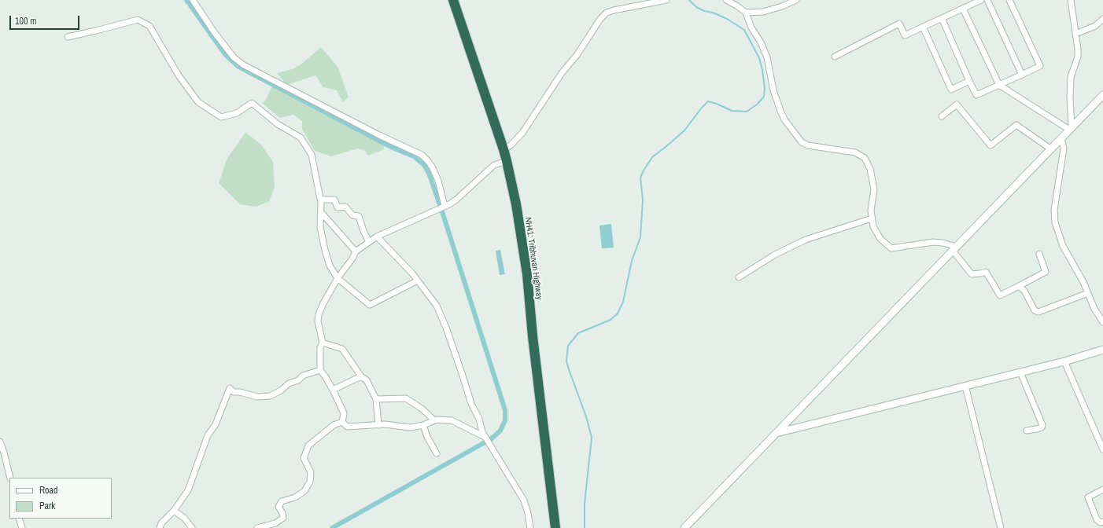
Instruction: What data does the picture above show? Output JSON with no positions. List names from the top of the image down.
{
  "streets": {
    "highway": ["NH41: Tribhuvan Highway"]
  },
  "legend": ["Road", "Park"],
  "scale_bar": "100 m"
}
